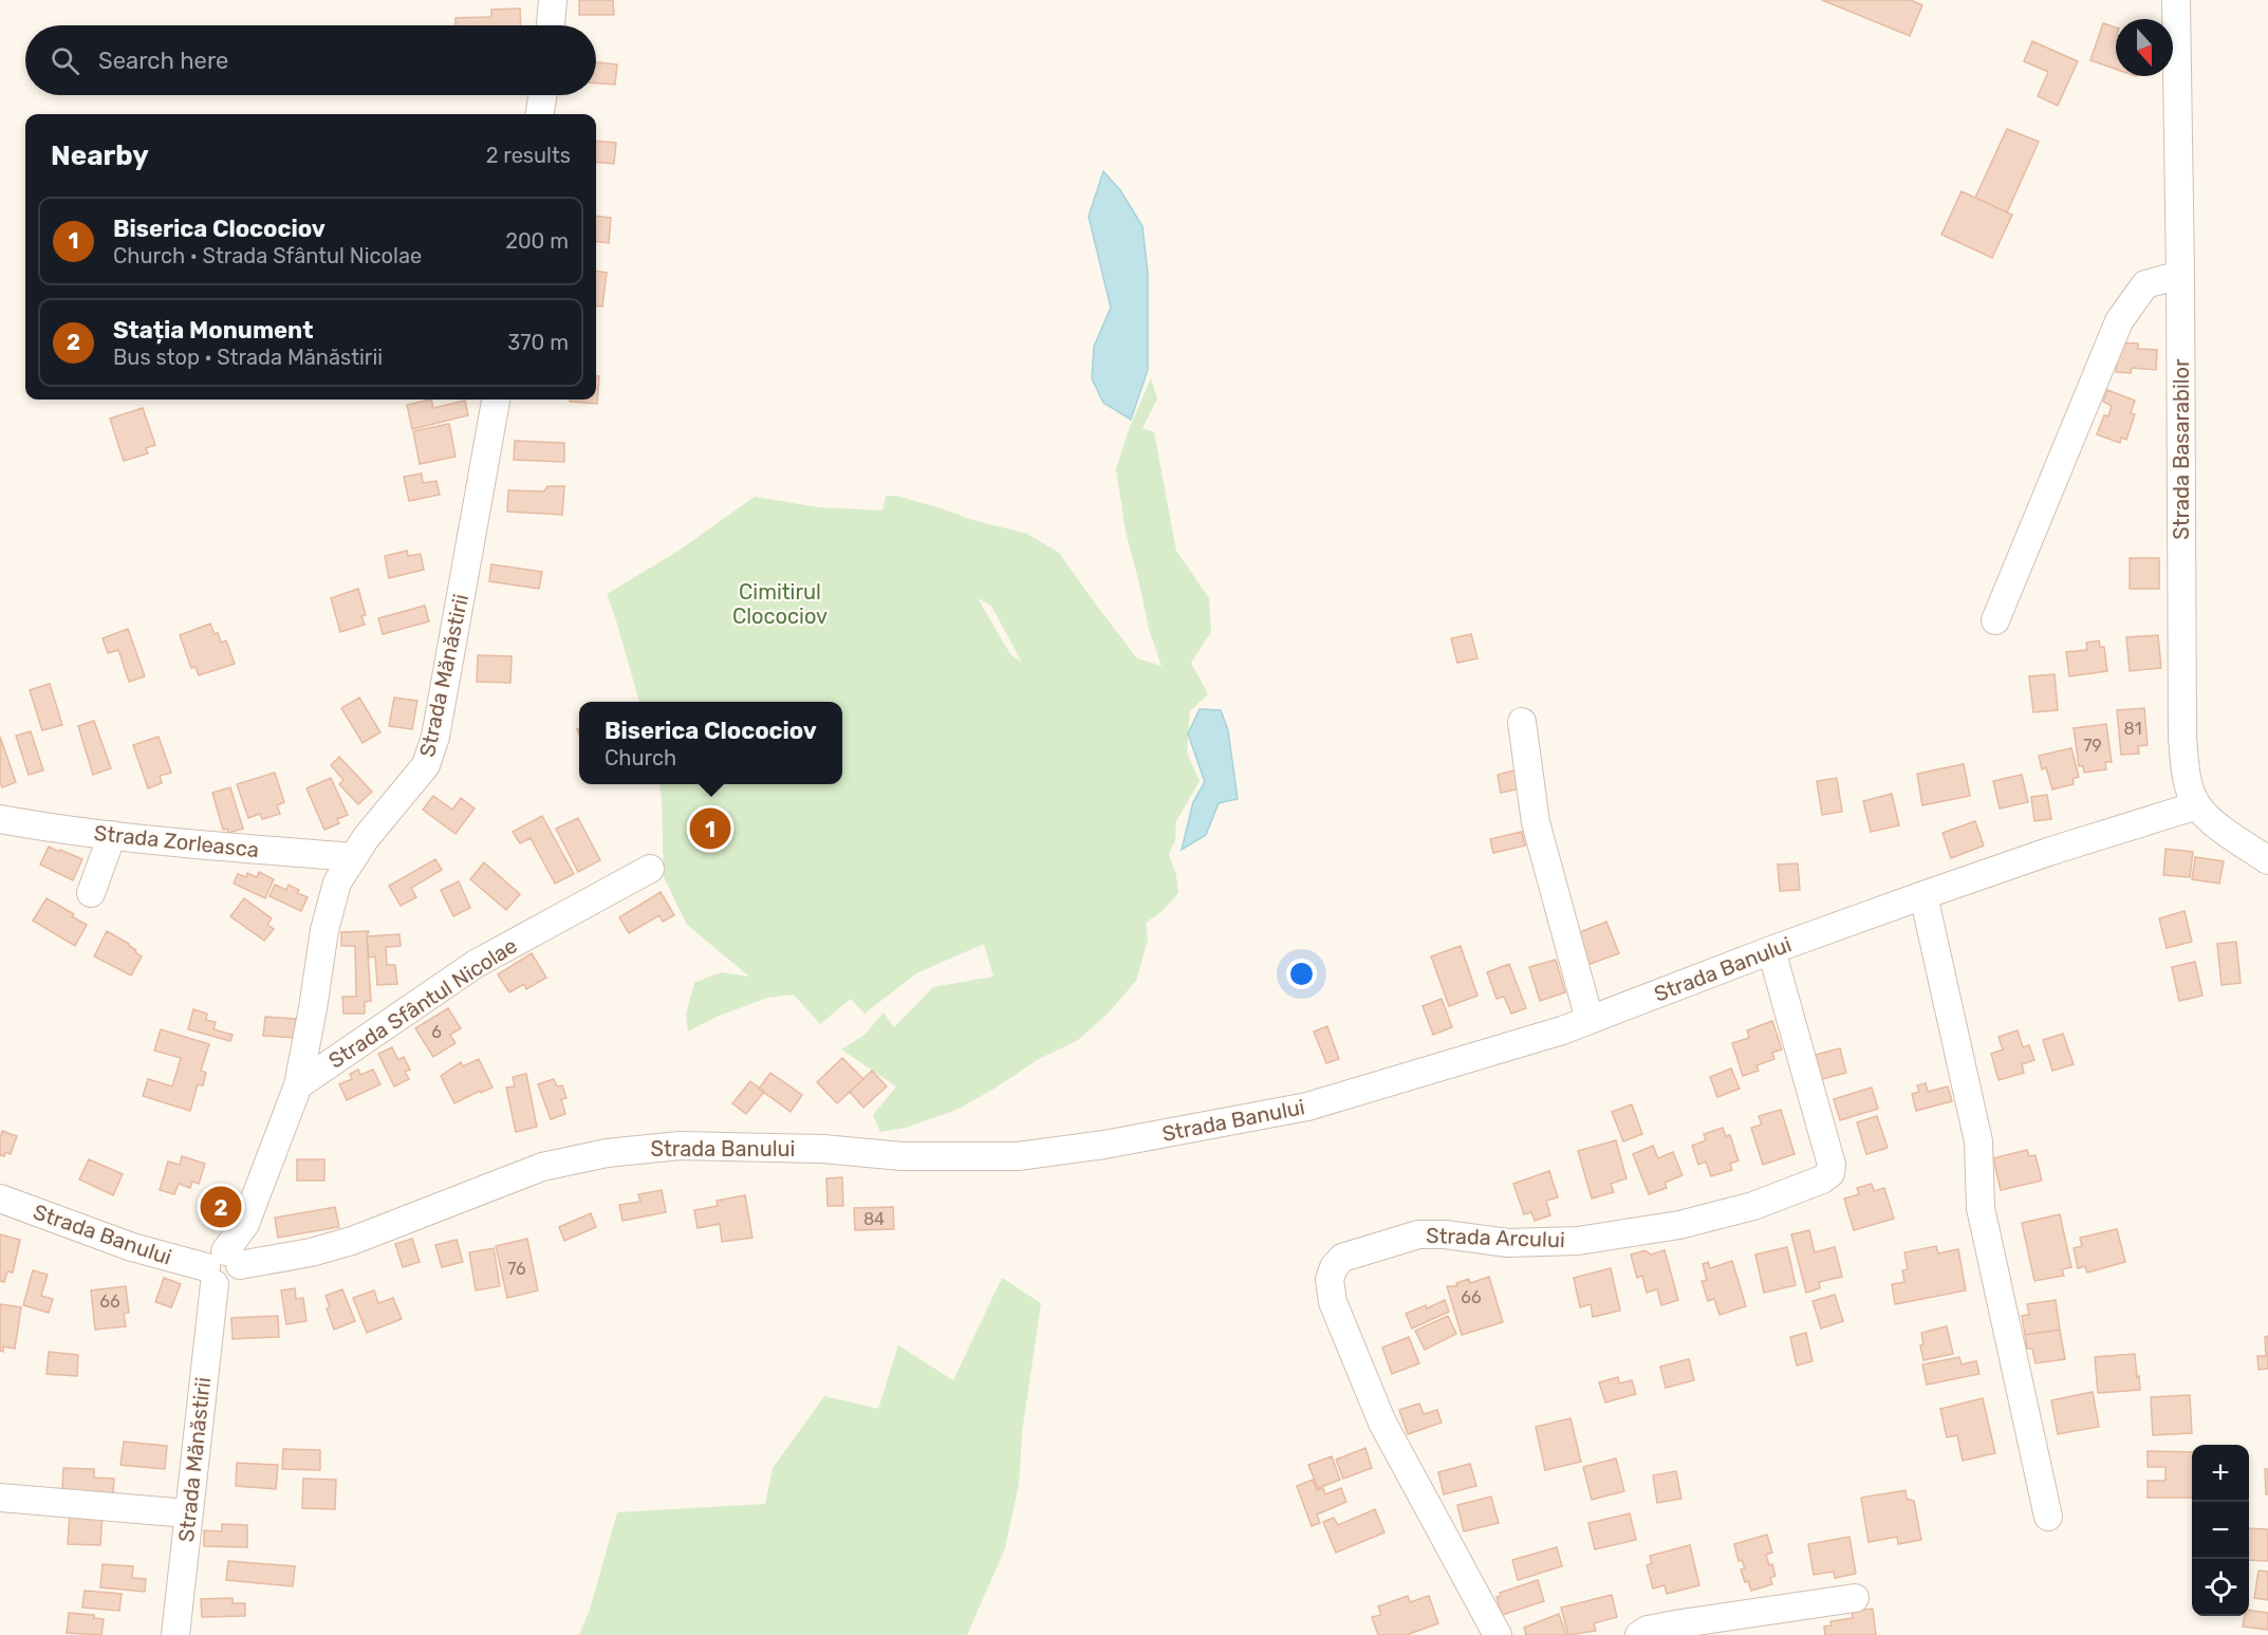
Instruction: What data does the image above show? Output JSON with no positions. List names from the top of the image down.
{
  "streets": {
    "street": [
      "Strada Basarabilor",
      "Strada Mănăstirii",
      "Strada Zorleasca",
      "Strada Banului",
      "Strada Sfântul Nicolae",
      "Strada Arcului"
    ]
  },
  "crossings": [
    ["Strada Basarabilor", "Strada Banului"],
    ["Strada Mănăstirii", "Strada Zorleasca"],
    ["Strada Mănăstirii", "Strada Banului"],
    ["Strada Mănăstirii", "Strada Sfântul Nicolae"],
    ["Strada Banului", "Strada Arcului"]
  ],
  "parks": ["Cimitirul Clocociov"],
  "house_numbers": [
    "81",
    "79",
    "6",
    "84",
    "76",
    "66",
    "66"
  ],
  "north": "bottom",
  "page": {
    "search": "Search here",
    "heading": ["Nearby", "2 results"],
    "list": [
      {
        "mark": "1",
        "name": "Biserica Clocociov",
        "note": "Church · Strada Sfântul Nicolae",
        "value": "200 m"
      },
      {
        "mark": "2",
        "name": "Stația Monument",
        "note": "Bus stop · Strada Mănăstirii",
        "value": "370 m"
      }
    ],
    "popup": ["Biserica Clocociov", "Church"],
    "pins": ["1", "2"],
    "map_buttons": ["+", "−"]
  }
}
